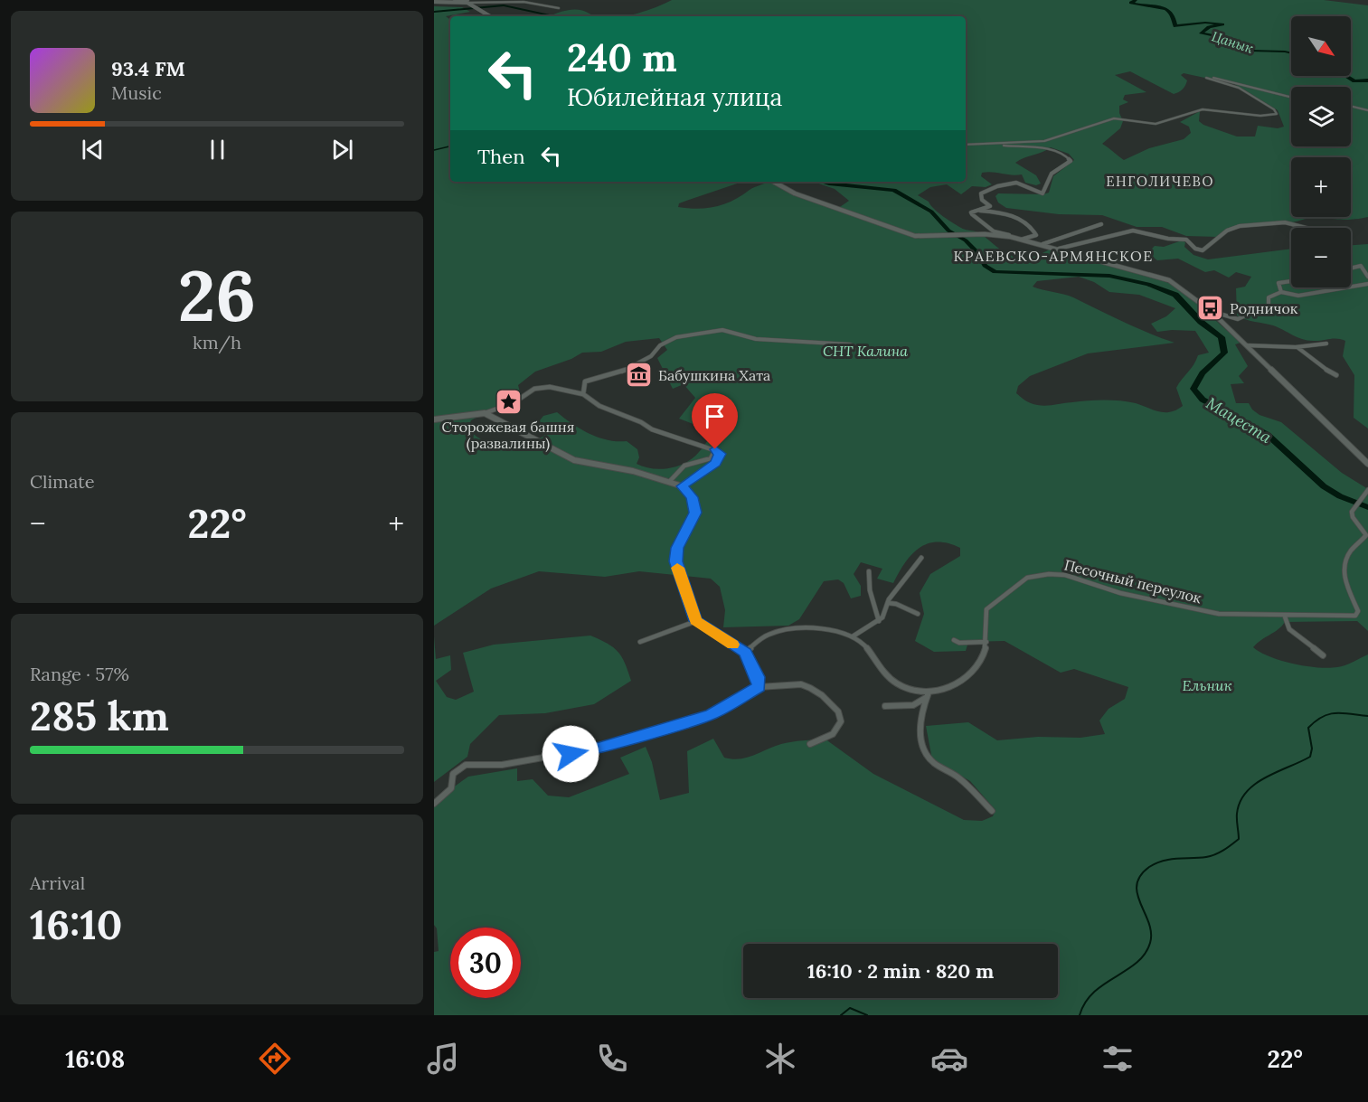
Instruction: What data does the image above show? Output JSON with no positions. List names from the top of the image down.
{
  "streets": {
    "street": ["Песочный переулок"]
  },
  "districts": ["ЕНГОЛИЧЕВО", "КРАЕВСКО-АРМЯНСКОЕ"],
  "water": ["Цанык", "Мацеста"],
  "parks": ["СНТ Калина", "Ельник"],
  "places": {
    "bus stop": ["Родничок"],
    "museum": ["Бабушкина Хата"],
    "place": ["Сторожевая башня (развалины)"]
  },
  "north": "bottom right",
  "page": {
    "map_buttons": ["+", "−"],
    "turn": ["240 m", "Юбилейная улица"],
    "song": ["93.4 FM", "Music"],
    "then": "Then",
    "tile": [
      ["26", "km/h"],
      "Climate",
      ["Range · 57%", "285 km"],
      ["Arrival", "16:10"]
    ],
    "heat": ["−", "22°", "+"],
    "limit": "30",
    "trip": "16:10 · 2 min · 820 m",
    "tabs": ["16:08", "22°"]
  }
}
